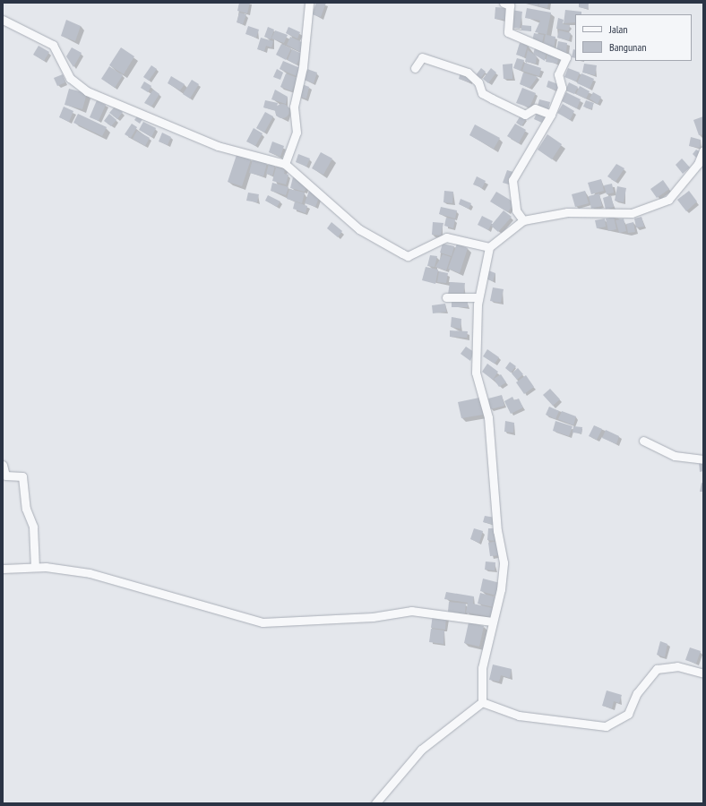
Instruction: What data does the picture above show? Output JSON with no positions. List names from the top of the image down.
{
  "legend": ["Jalan", "Bangunan"]
}
